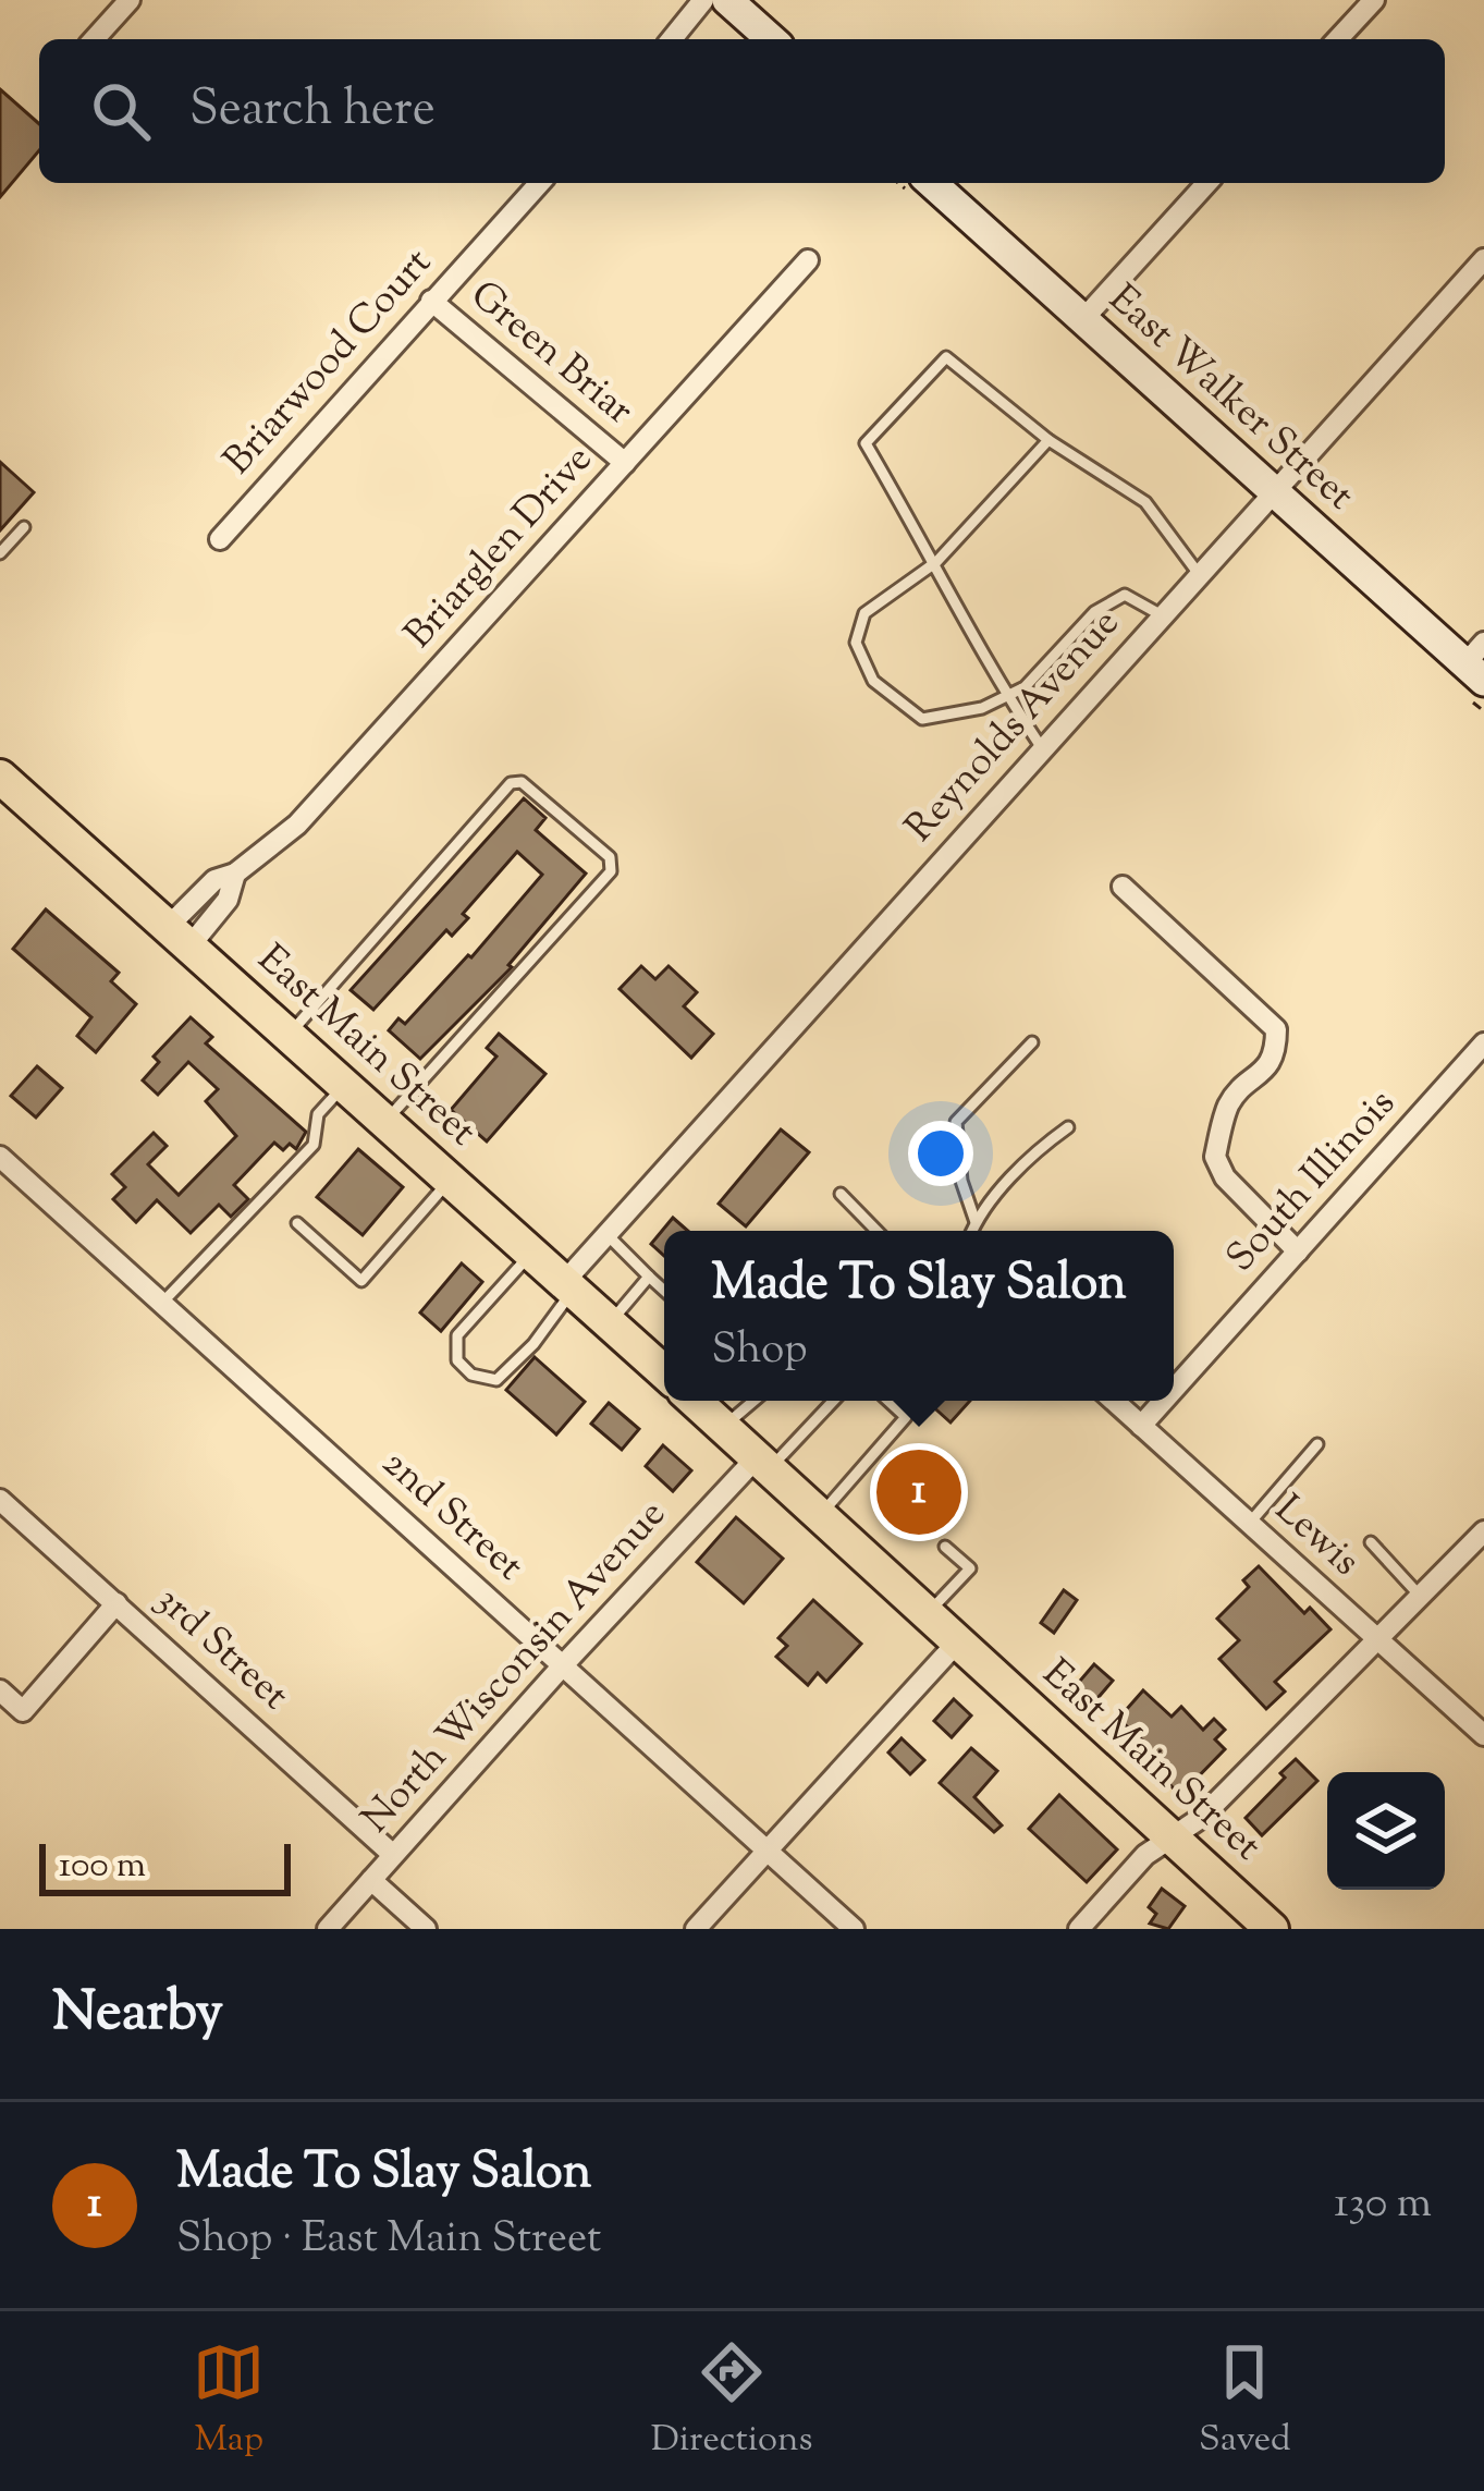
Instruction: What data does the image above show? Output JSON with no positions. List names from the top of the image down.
{
  "streets": {
    "main road": ["East Main Street"],
    "street": [
      "Green Briar",
      "Briarwood Court",
      "East Walker Street",
      "Briarglen Drive",
      "Reynolds Avenue",
      "South Illinois",
      "2nd Street",
      "Lewis",
      "3rd Street",
      "North Wisconsin Avenue"
    ]
  },
  "crossings": [
    ["Green Briar", "Briarwood Court"],
    ["Green Briar", "Briarglen Drive"],
    ["East Walker Street", "Reynolds Avenue"],
    ["Briarglen Drive", "East Main Street"],
    ["Reynolds Avenue", "East Main Street"],
    ["East Main Street", "North Wisconsin Avenue"],
    ["South Illinois", "Lewis"],
    ["2nd Street", "North Wisconsin Avenue"],
    ["3rd Street", "North Wisconsin Avenue"]
  ],
  "scale_bar": "100 m",
  "page": {
    "search": "Search here",
    "popup": ["Made To Slay Salon", "Shop"],
    "pins": "1",
    "scale": "100 m",
    "heading": "Nearby",
    "list": [
      {
        "mark": "1",
        "name": "Made To Slay Salon",
        "note": "Shop · East Main Street",
        "value": "130 m"
      }
    ],
    "nav": ["Map", "Directions", "Saved"]
  }
}
